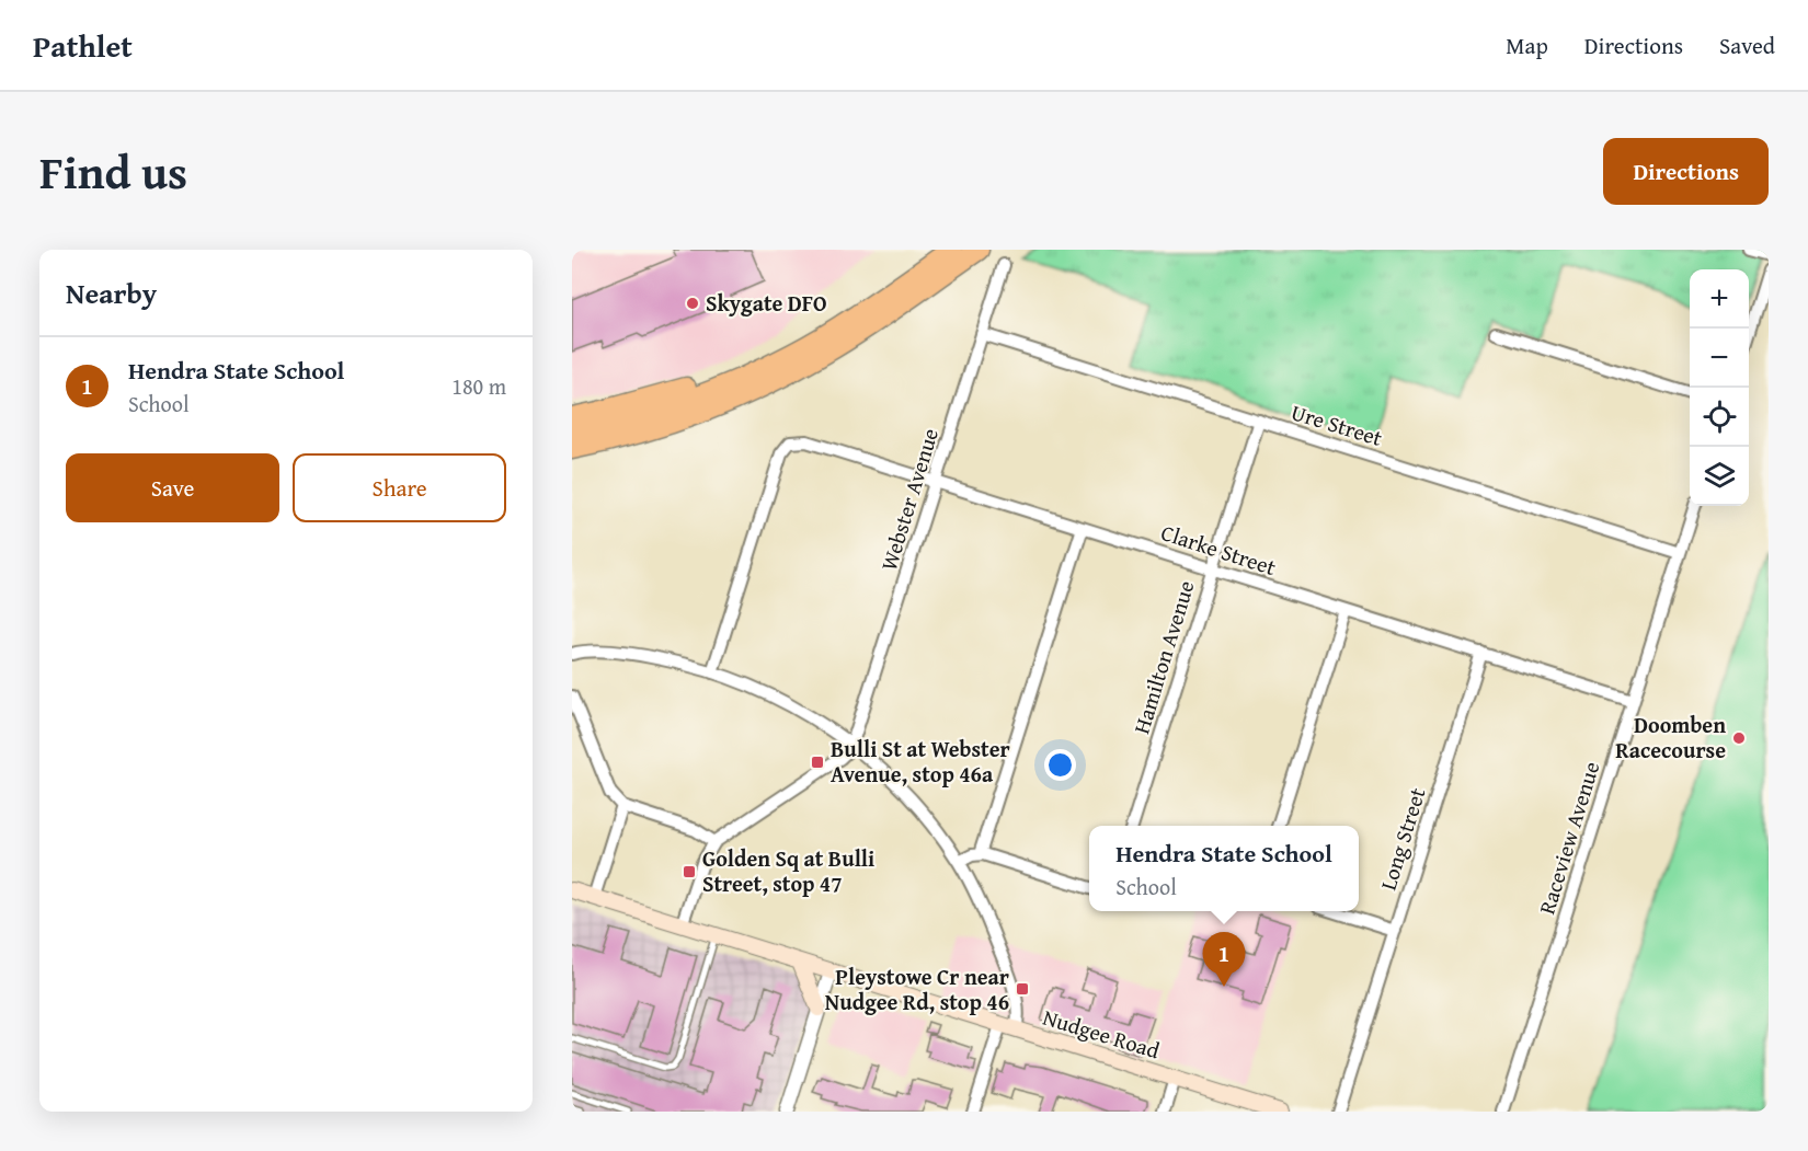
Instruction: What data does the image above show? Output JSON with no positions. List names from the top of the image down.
{
  "streets": {
    "main road": ["Nudgee Road"],
    "street": [
      "Ure Street",
      "Webster Avenue",
      "Clarke Street",
      "Hamilton Avenue",
      "Raceview Avenue",
      "Long Street"
    ]
  },
  "crossings": [
    ["Ure Street", "Webster Avenue"],
    ["Ure Street", "Hamilton Avenue"],
    ["Ure Street", "Raceview Avenue"],
    ["Webster Avenue", "Clarke Street"],
    ["Clarke Street", "Hamilton Avenue"],
    ["Clarke Street", "Raceview Avenue"],
    ["Clarke Street", "Long Street"]
  ],
  "places": {
    "other": ["Skygate DFO", "Doomben Racecourse"],
    "transit": ["Bulli St at Webster Avenue, stop 46a", "Golden Sq at Bulli Street, stop 47", "Pleystowe Cr near Nudgee Rd, stop 46"]
  },
  "page": {
    "header": "Pathlet",
    "nav": ["Map", "Directions", "Saved"],
    "title": "Find us",
    "buttons": [
      "Directions",
      ["Save", "Share"]
    ],
    "heading": "Nearby",
    "map_buttons": ["+", "−"],
    "list": [
      {
        "mark": "1",
        "name": "Hendra State School",
        "note": "School",
        "value": "180 m"
      }
    ],
    "popup": ["Hendra State School", "School"],
    "pins": "1"
  }
}
